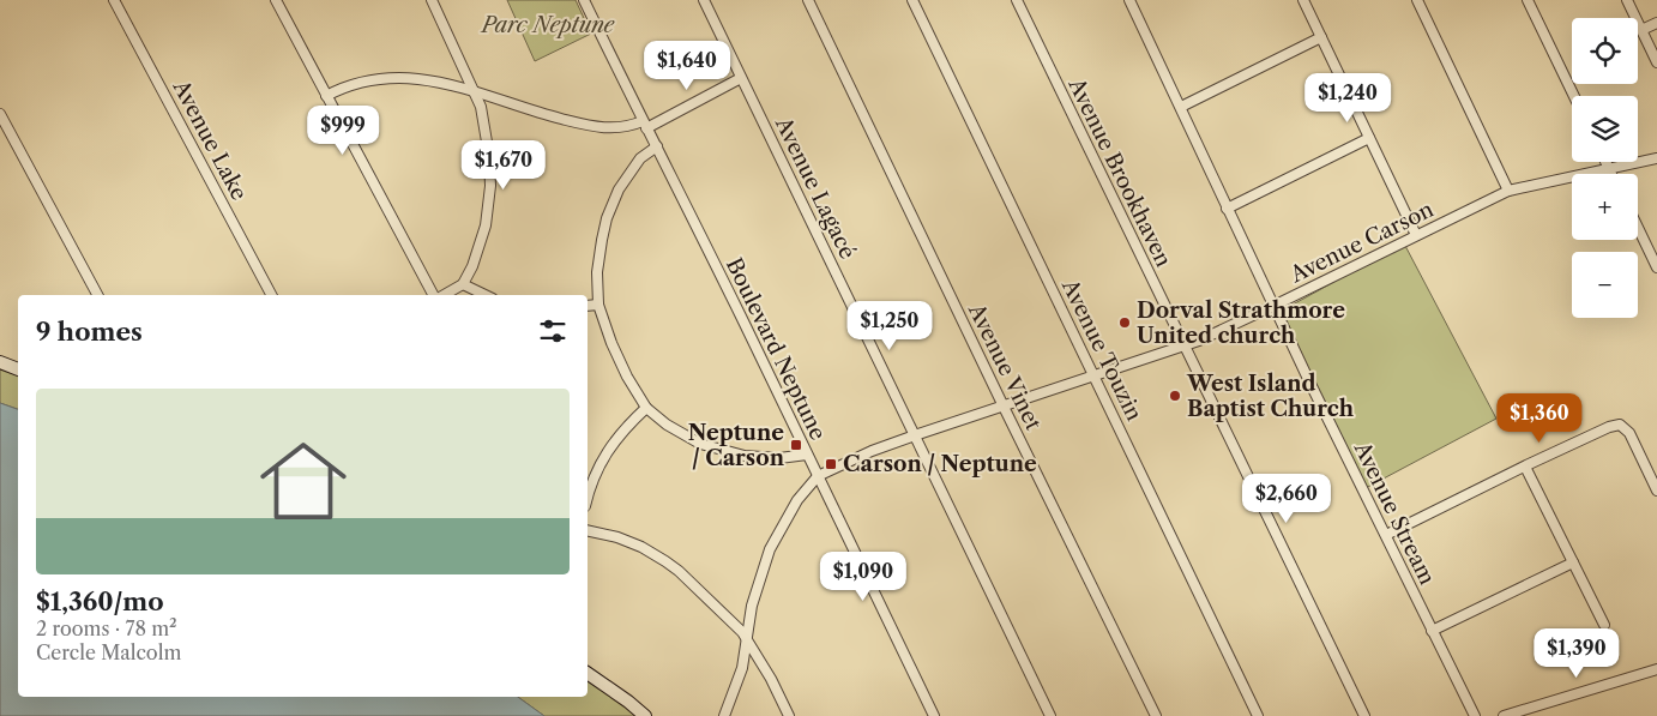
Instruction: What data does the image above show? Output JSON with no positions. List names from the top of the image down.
{
  "streets": {
    "street": [
      "Avenue Lake",
      "Avenue Brookhaven",
      "Avenue Lagacé",
      "Avenue Carson",
      "Boulevard Neptune",
      "Avenue Touzin",
      "Avenue Vinet",
      "Avenue Stream"
    ]
  },
  "crossings": [
    ["Avenue Brookhaven", "Avenue Carson"],
    ["Avenue Lagacé", "Avenue Carson"],
    ["Avenue Carson", "Boulevard Neptune"],
    ["Avenue Carson", "Avenue Touzin"],
    ["Avenue Carson", "Avenue Vinet"],
    ["Avenue Carson", "Avenue Stream"]
  ],
  "parks": ["Parc Neptune"],
  "places": {
    "other": ["Dorval Strathmore United church", "West Island Baptist Church"],
    "transit": ["Neptune / Carson", "Carson / Neptune"]
  },
  "page": {
    "map_buttons": ["+", "−"],
    "price": [
      "$1,640",
      "$1,240",
      "$999",
      "$1,670",
      "$1,250",
      "$1,360",
      "$2,660",
      "$1,090",
      "$1,390"
    ],
    "heading": "9 homes",
    "list": [
      {
        "name": "$1,360/mo",
        "note": "2 rooms · 78 m² · Cercle Malcolm"
      }
    ]
  }
}
